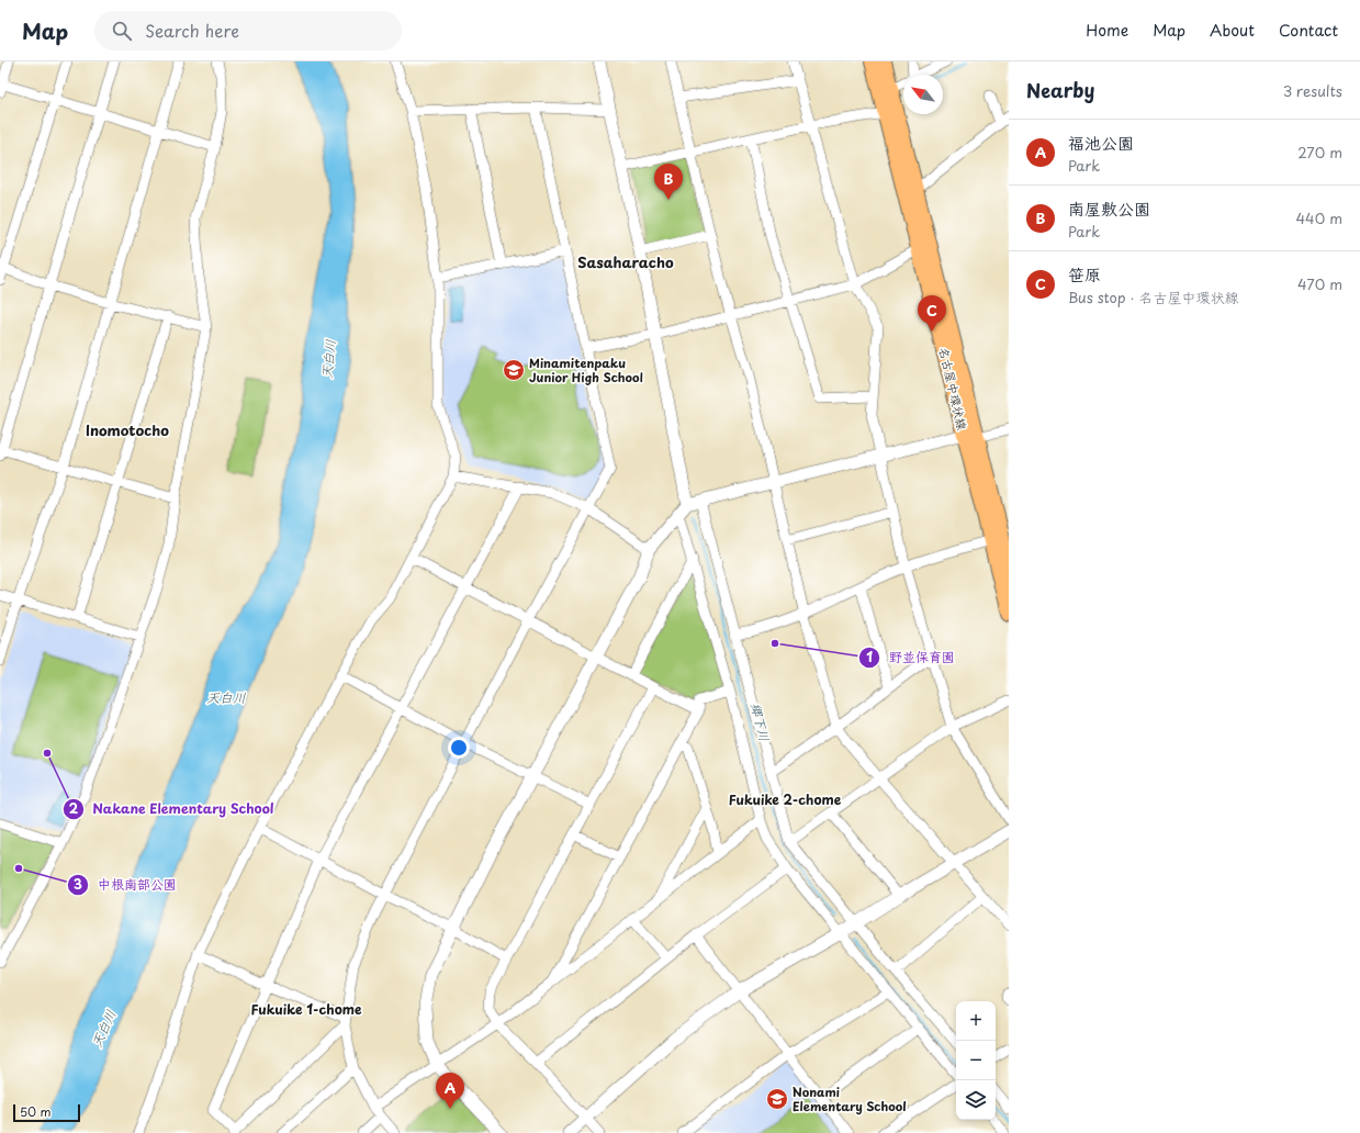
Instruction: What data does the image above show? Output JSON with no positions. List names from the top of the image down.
{
  "streets": {
    "main road": ["名古屋中環状線"]
  },
  "districts": [
    "Sasaharacho",
    "Inomotocho",
    "Fukuike 2-chome",
    "Fukuike 1-chome"
  ],
  "water": ["天白川", "郷下川"],
  "places": {
    "school or university": ["Minamitenpaku Junior High School", "Nonami Elementary School"],
    "other": ["野並保育園", "Nakane Elementary School", "中根南部公園"]
  },
  "scale_bar": "50 m",
  "north": "top left",
  "page": {
    "header": "Map",
    "search": "Search here",
    "nav": [
      "Home",
      "Map",
      "About",
      "Contact"
    ],
    "heading": ["Nearby", "3 results"],
    "list": [
      {
        "mark": "A",
        "name": "福池公園",
        "note": "Park",
        "value": "270 m"
      },
      {
        "mark": "B",
        "name": "南屋敷公園",
        "note": "Park",
        "value": "440 m"
      },
      {
        "mark": "C",
        "name": "笹原",
        "note": "Bus stop · 名古屋中環状線",
        "value": "470 m"
      }
    ],
    "pins": ["B", "C", "A"],
    "map_buttons": ["+", "−"],
    "scale": "50 m"
  }
}
